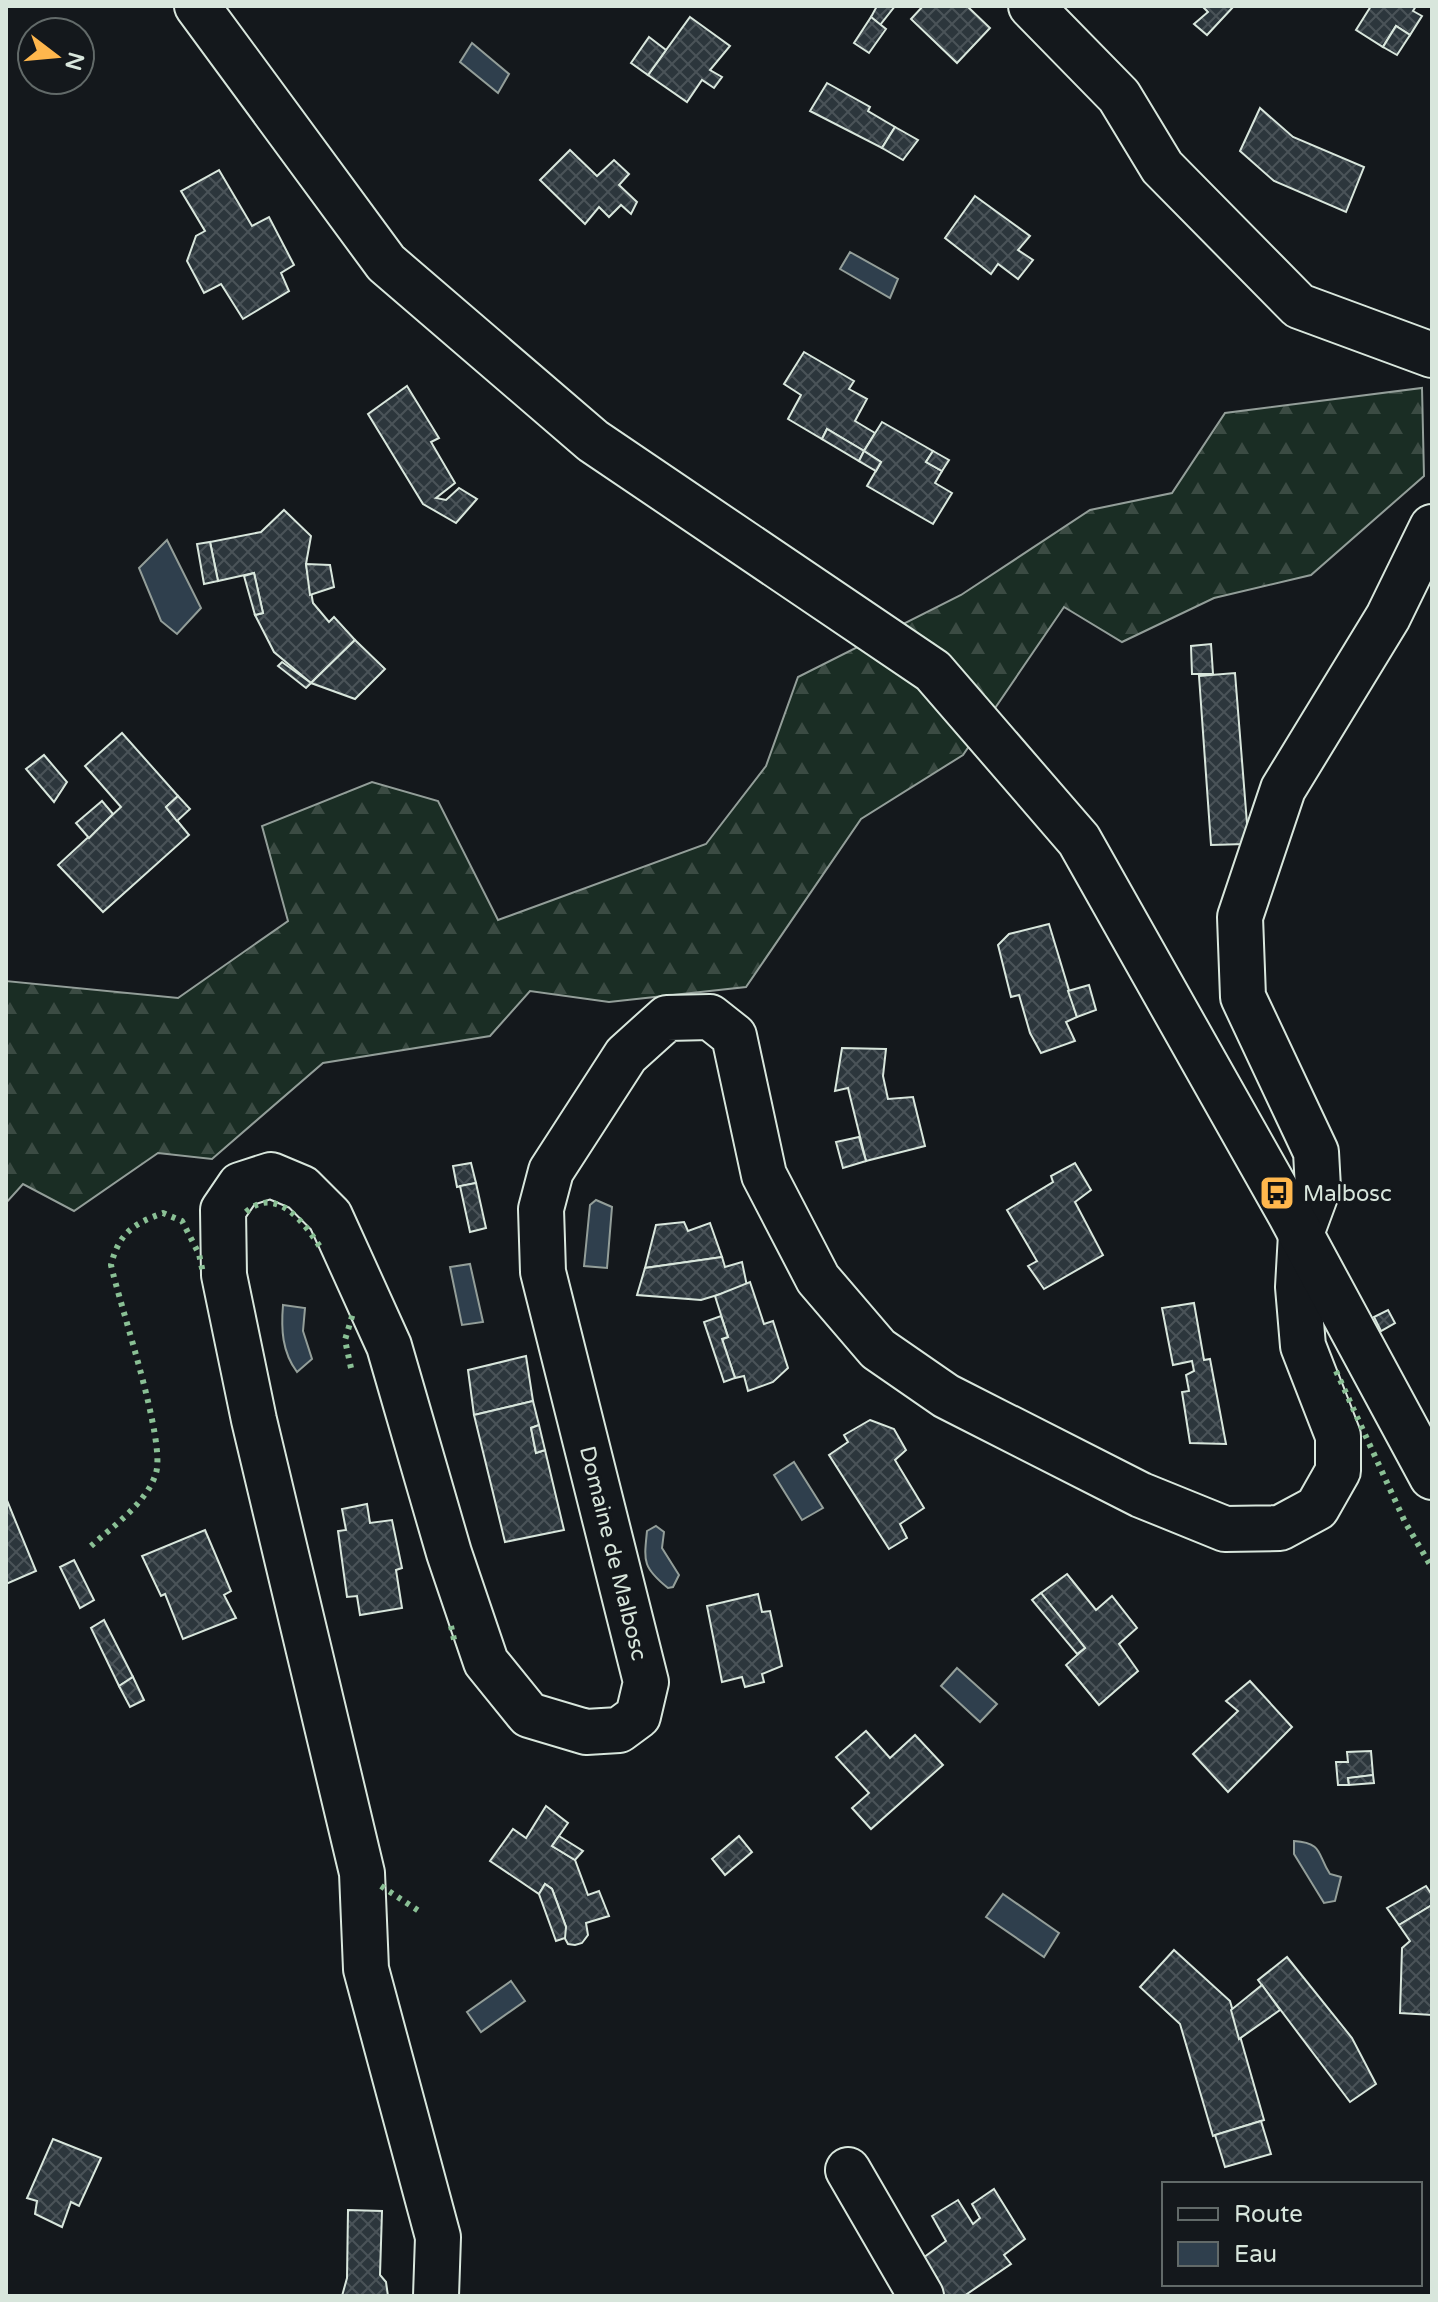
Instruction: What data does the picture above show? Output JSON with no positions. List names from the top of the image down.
{
  "streets": {
    "main road": ["Domaine de Malbosc"]
  },
  "places": {
    "bus stop": ["Malbosc"]
  },
  "legend": ["Route", "Eau"],
  "north": "right"
}
